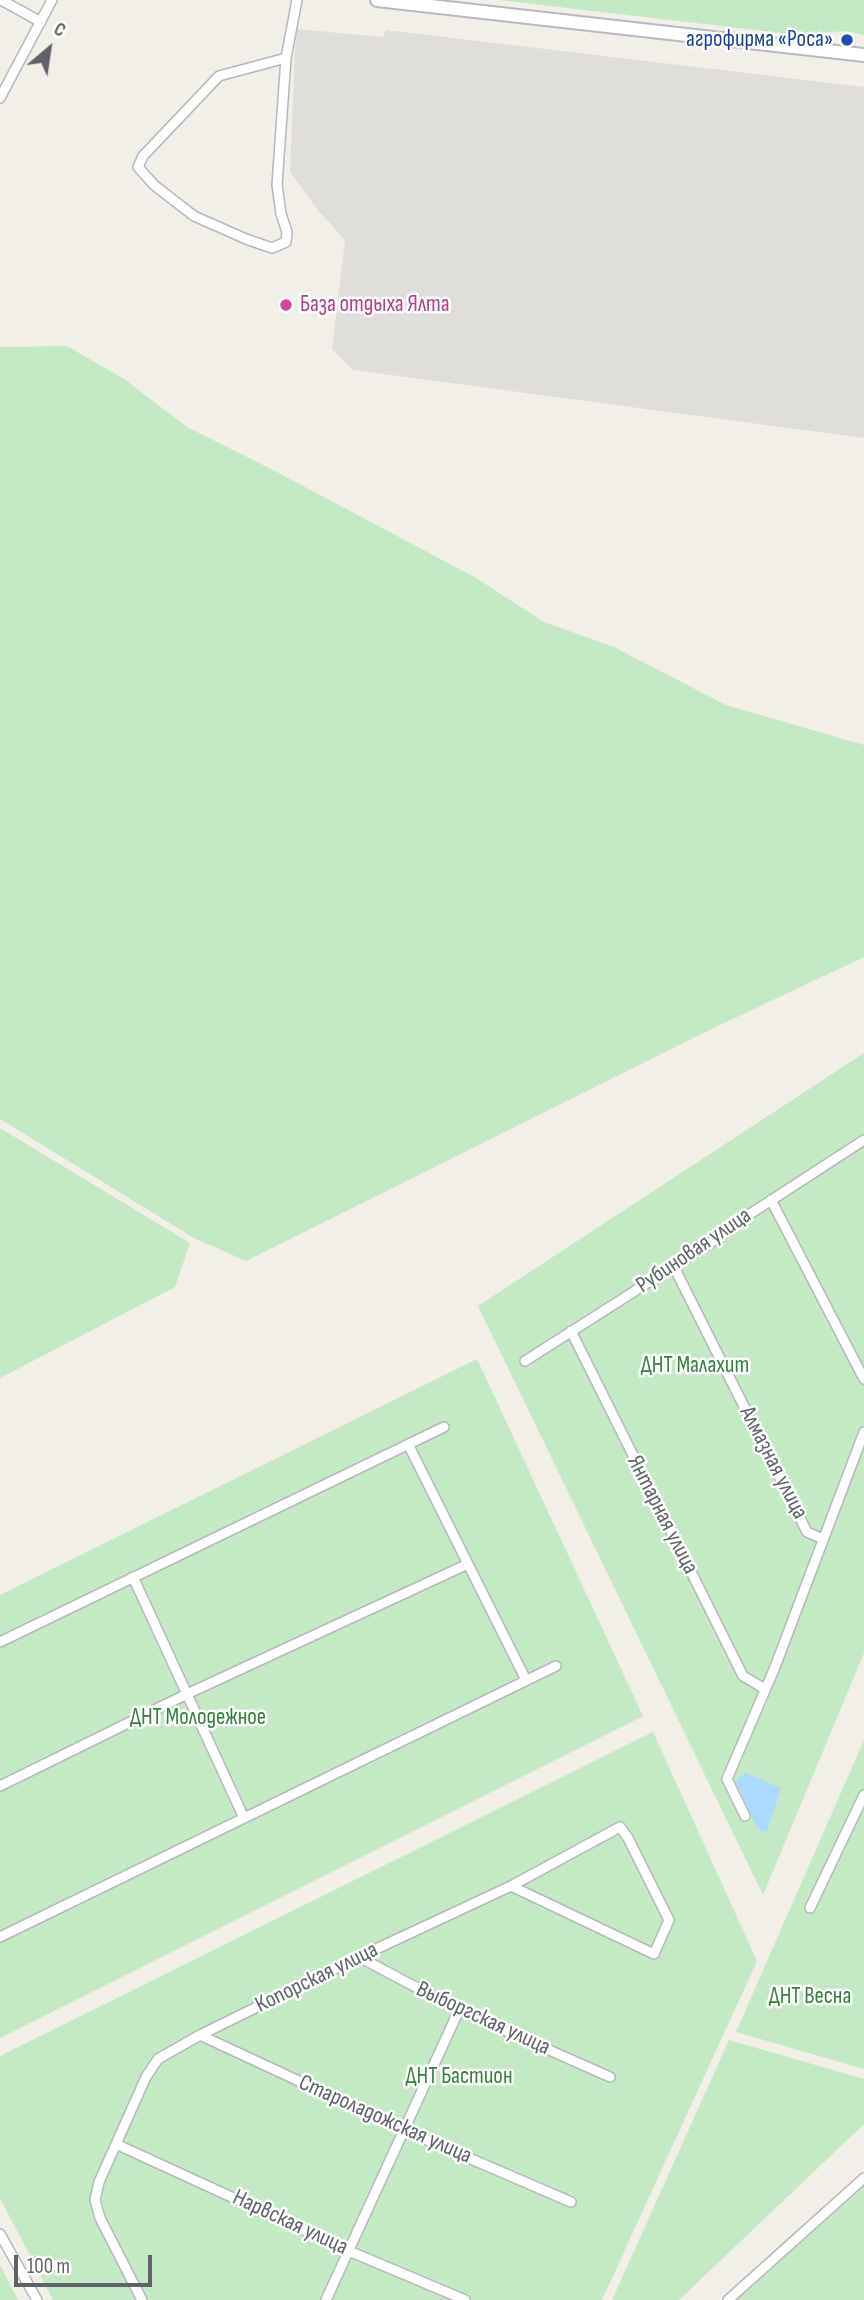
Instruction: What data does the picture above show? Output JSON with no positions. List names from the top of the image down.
{
  "streets": {
    "street": [
      "Рубиновая улица",
      "Алмазная улица",
      "Янтарная улица",
      "Копорская улица",
      "Выборгская улица",
      "Староладожская улица",
      "Нарвская улица"
    ]
  },
  "crossings": [
    ["Рубиновая улица", "Алмазная улица"],
    ["Рубиновая улица", "Янтарная улица"],
    ["Копорская улица", "Выборгская улица"],
    ["Копорская улица", "Староладожская улица"],
    ["Копорская улица", "Нарвская улица"]
  ],
  "parks": [
    "ДНТ Малахит",
    "ДНТ Молодежное",
    "ДНТ Весна",
    "ДНТ Бастион"
  ],
  "places": ["агрофирма «Роса»", "База отдыха Ялта"],
  "scale_bar": "100 m",
  "north": "top right"
}
